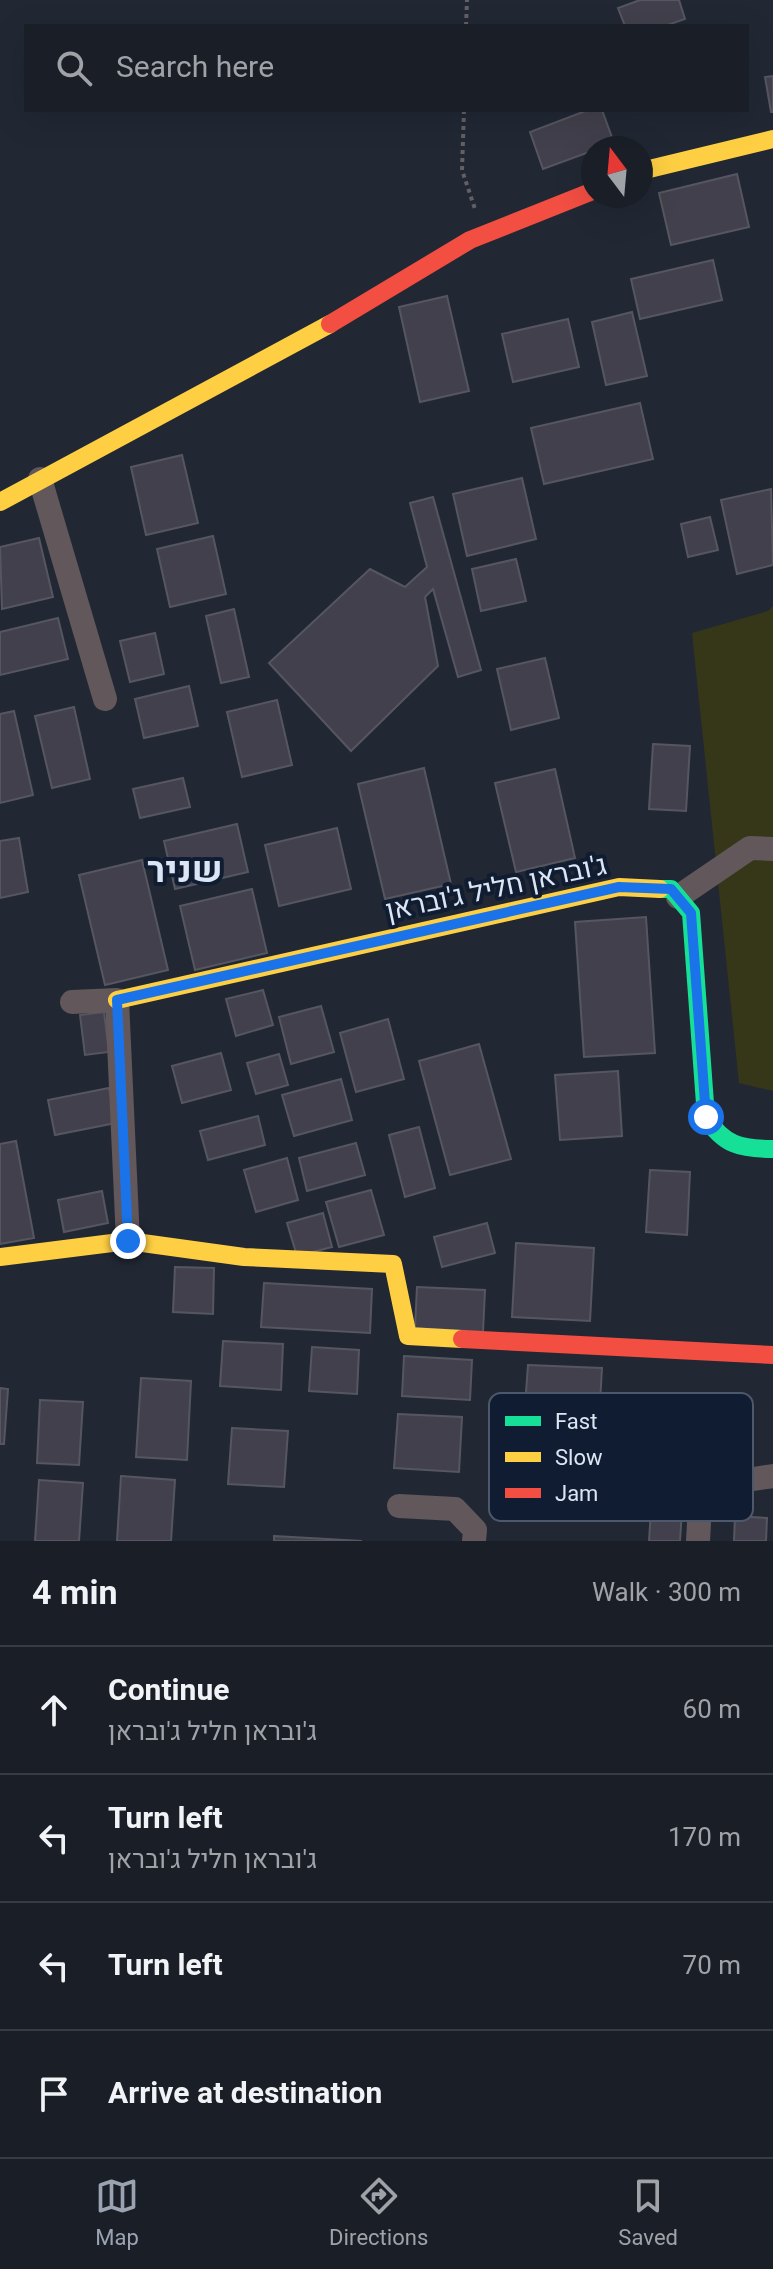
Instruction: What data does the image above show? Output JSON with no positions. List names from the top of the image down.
{
  "streets": {
    "street": ["ג'ובראן חליל ג'ובראן"]
  },
  "districts": ["שניר"],
  "legend": ["Fast", "Slow", "Jam"],
  "north": "top",
  "page": {
    "search": "Search here",
    "heading": ["4 min", "Walk · 300 m"],
    "list": [
      ["Continue", "ג'ובראן חליל ג'ובראן", "60 m"],
      ["Turn left", "ג'ובראן חליל ג'ובראן", "170 m"],
      ["Turn left", "70 m"],
      "Arrive at destination"
    ],
    "nav": ["Map", "Directions", "Saved"]
  }
}
